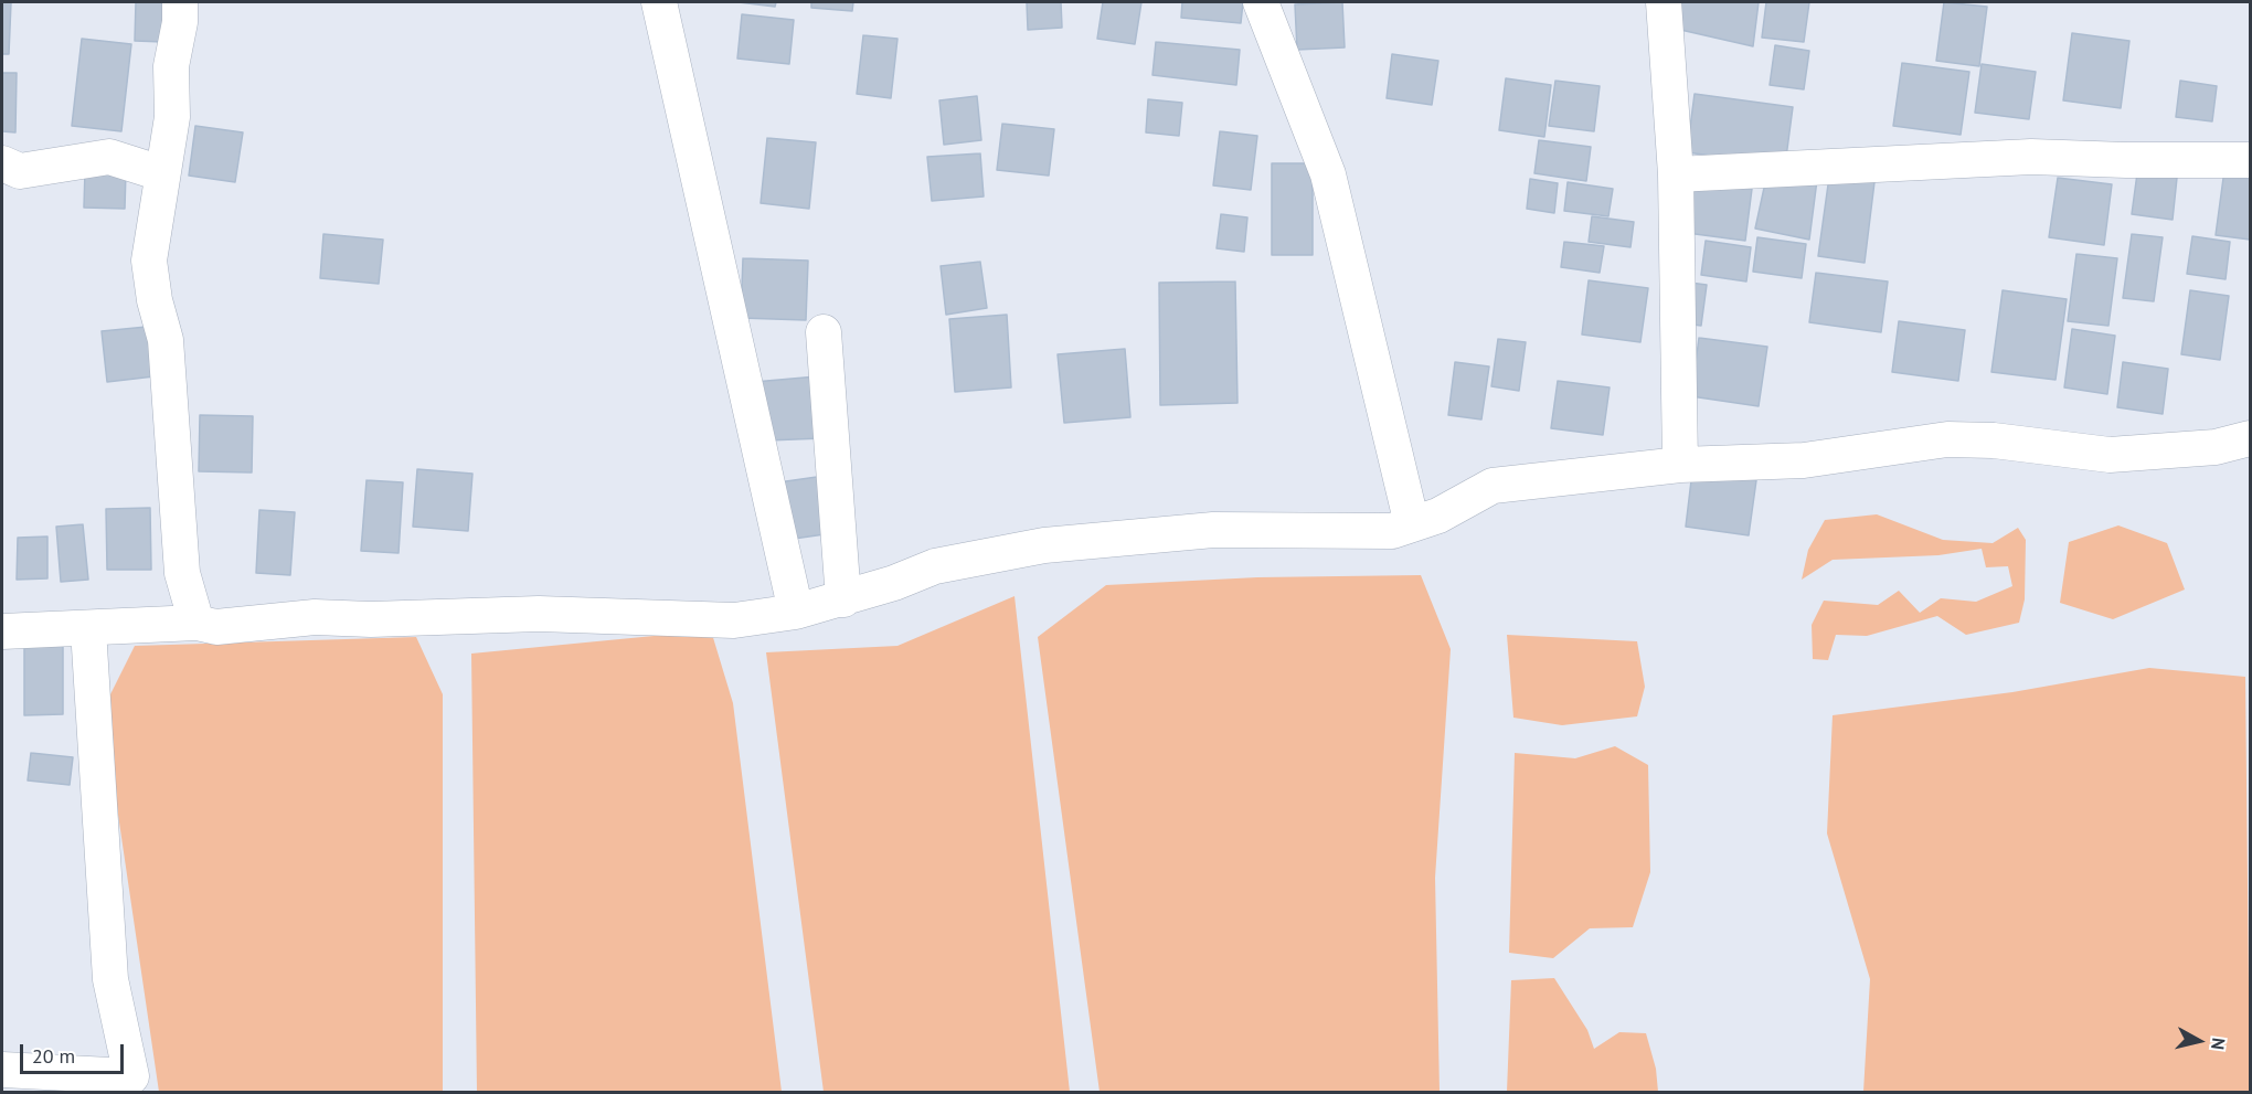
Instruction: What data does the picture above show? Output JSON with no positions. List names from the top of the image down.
{
  "scale_bar": "20 m",
  "north": "right"
}
